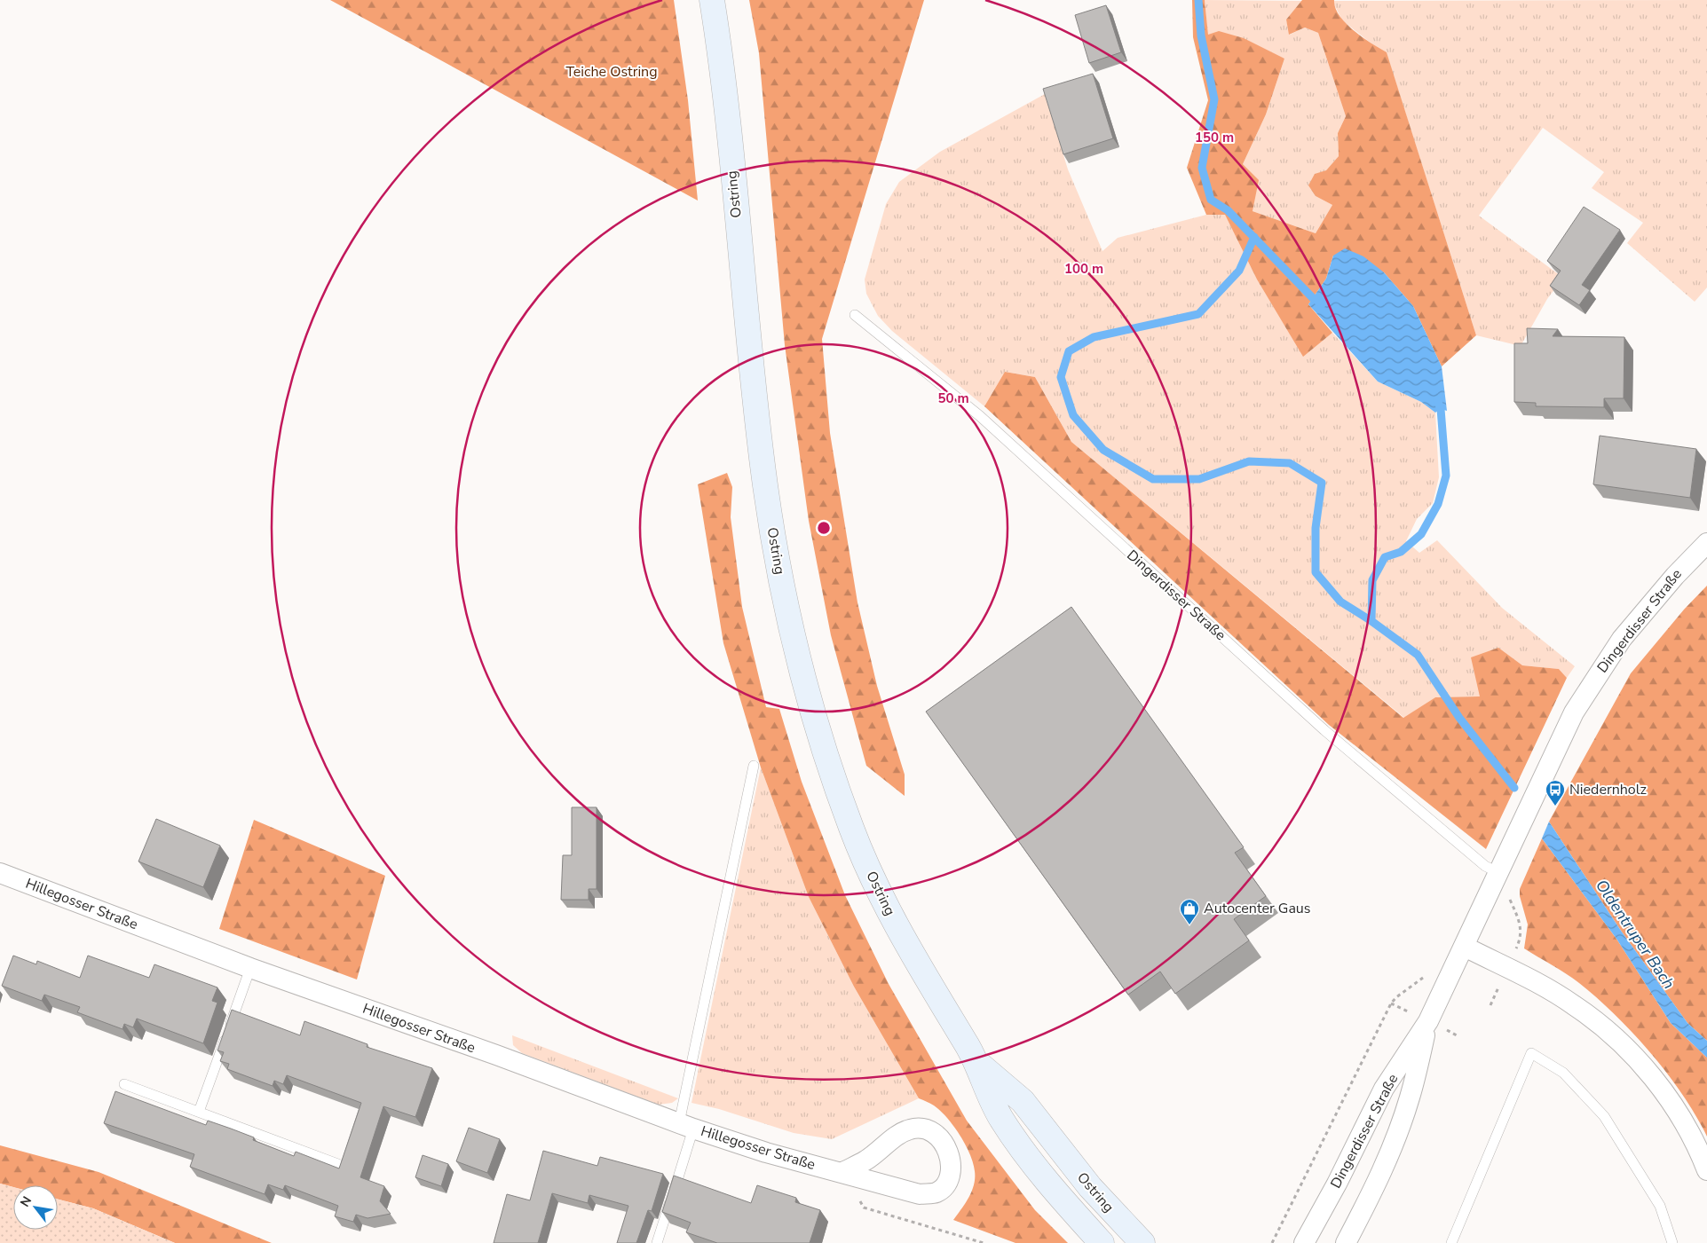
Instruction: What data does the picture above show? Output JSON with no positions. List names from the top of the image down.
{
  "streets": {
    "main road": ["Ostring"],
    "street": ["Dingerdisser Straße", "Hillegosser Straße"]
  },
  "water": ["Oldentruper Bach"],
  "parks": ["Teiche Ostring"],
  "places": {
    "bus stop": ["Niedernholz"],
    "shop": ["Autocenter Gaus"]
  },
  "north": "top left",
  "rings": ["150 m", "100 m", "50 m"]
}
